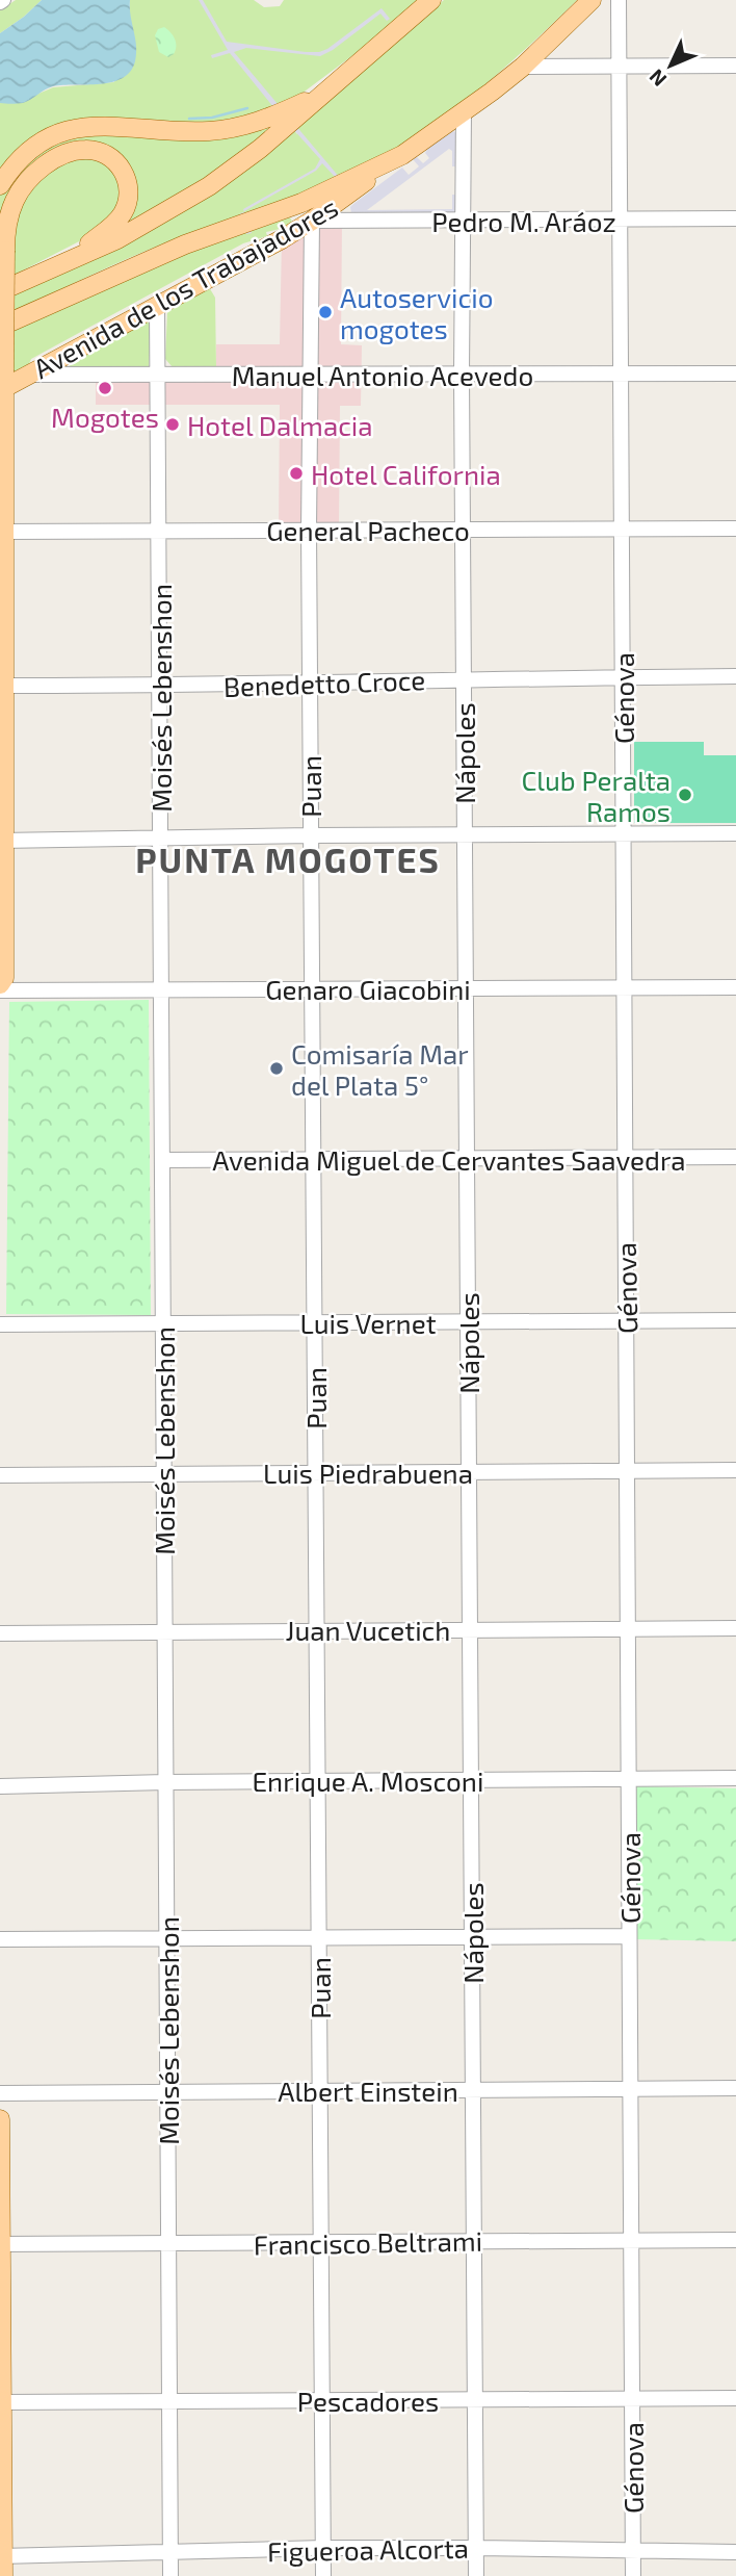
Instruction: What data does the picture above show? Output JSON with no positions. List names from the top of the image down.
{
  "streets": {
    "main road": ["Avenida de los Trabajadores"],
    "street": [
      "Pedro M. Aráoz",
      "Manuel Antonio Acevedo",
      "General Pacheco",
      "Benedetto Croce",
      "Moisés Lebenshon",
      "Génova",
      "Nápoles",
      "Puan",
      "Genaro Giacobini",
      "Avenida Miguel de Cervantes Saavedra",
      "Luis Vernet",
      "Luis Piedrabuena",
      "Juan Vucetich",
      "Enrique A. Mosconi",
      "Albert Einstein",
      "Francisco Beltrami",
      "Pescadores",
      "Figueroa Alcorta"
    ]
  },
  "crossings": [
    ["Pedro M. Aráoz", "Avenida de los Trabajadores"],
    ["Pedro M. Aráoz", "Génova"],
    ["Pedro M. Aráoz", "Nápoles"],
    ["Pedro M. Aráoz", "Puan"],
    ["Avenida de los Trabajadores", "Manuel Antonio Acevedo"],
    ["Avenida de los Trabajadores", "Moisés Lebenshon"],
    ["Avenida de los Trabajadores", "Nápoles"],
    ["Avenida de los Trabajadores", "Puan"],
    ["Manuel Antonio Acevedo", "Moisés Lebenshon"],
    ["Manuel Antonio Acevedo", "Génova"],
    ["Manuel Antonio Acevedo", "Nápoles"],
    ["Manuel Antonio Acevedo", "Puan"],
    ["General Pacheco", "Moisés Lebenshon"],
    ["General Pacheco", "Génova"],
    ["General Pacheco", "Nápoles"],
    ["General Pacheco", "Puan"],
    ["Benedetto Croce", "Moisés Lebenshon"],
    ["Benedetto Croce", "Génova"],
    ["Benedetto Croce", "Nápoles"],
    ["Benedetto Croce", "Puan"],
    ["Moisés Lebenshon", "Genaro Giacobini"],
    ["Moisés Lebenshon", "Avenida Miguel de Cervantes Saavedra"],
    ["Moisés Lebenshon", "Luis Vernet"],
    ["Moisés Lebenshon", "Luis Piedrabuena"],
    ["Moisés Lebenshon", "Juan Vucetich"],
    ["Moisés Lebenshon", "Enrique A. Mosconi"],
    ["Moisés Lebenshon", "Albert Einstein"],
    ["Moisés Lebenshon", "Francisco Beltrami"],
    ["Moisés Lebenshon", "Pescadores"],
    ["Moisés Lebenshon", "Figueroa Alcorta"],
    ["Génova", "Genaro Giacobini"],
    ["Génova", "Avenida Miguel de Cervantes Saavedra"],
    ["Génova", "Luis Vernet"],
    ["Génova", "Luis Piedrabuena"],
    ["Génova", "Juan Vucetich"],
    ["Génova", "Enrique A. Mosconi"],
    ["Génova", "Albert Einstein"],
    ["Génova", "Francisco Beltrami"],
    ["Génova", "Pescadores"],
    ["Génova", "Figueroa Alcorta"],
    ["Nápoles", "Genaro Giacobini"],
    ["Nápoles", "Avenida Miguel de Cervantes Saavedra"],
    ["Nápoles", "Luis Vernet"],
    ["Nápoles", "Luis Piedrabuena"],
    ["Nápoles", "Juan Vucetich"],
    ["Nápoles", "Enrique A. Mosconi"],
    ["Nápoles", "Albert Einstein"],
    ["Nápoles", "Francisco Beltrami"],
    ["Nápoles", "Pescadores"],
    ["Nápoles", "Figueroa Alcorta"],
    ["Puan", "Genaro Giacobini"],
    ["Puan", "Avenida Miguel de Cervantes Saavedra"],
    ["Puan", "Luis Vernet"],
    ["Puan", "Luis Piedrabuena"],
    ["Puan", "Juan Vucetich"],
    ["Puan", "Enrique A. Mosconi"],
    ["Puan", "Albert Einstein"],
    ["Puan", "Francisco Beltrami"],
    ["Puan", "Pescadores"],
    ["Puan", "Figueroa Alcorta"]
  ],
  "districts": ["PUNTA MOGOTES"],
  "places": [
    "Autoservicio mogotes",
    "Mogotes",
    "Hotel Dalmacia",
    "Hotel California",
    "Club Peralta Ramos",
    "Comisaría Mar del Plata 5°"
  ],
  "north": "bottom left"
}
